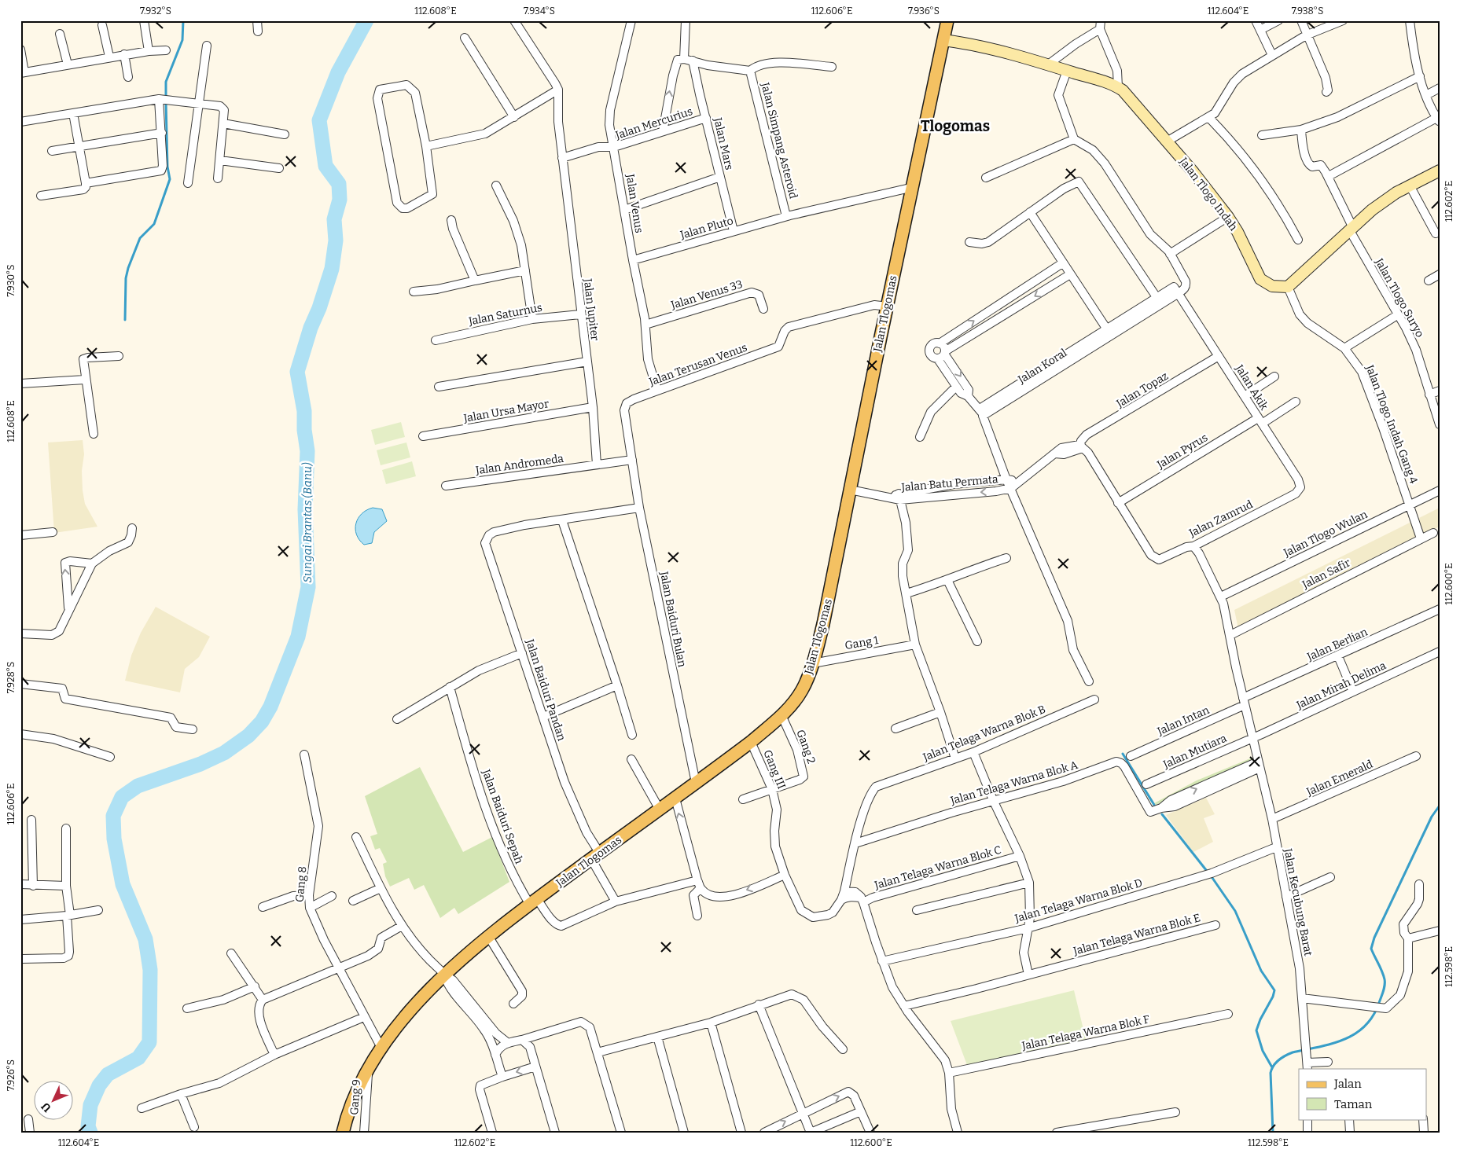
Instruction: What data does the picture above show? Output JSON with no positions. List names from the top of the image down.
{
  "streets": {
    "main road": ["Jalan Tlogomas"],
    "street": [
      "Jalan Mercurius",
      "Jalan Simpang Asteroid",
      "Jalan Mars",
      "Jalan Tlogo Indah",
      "Jalan Venus",
      "Jalan Pluto",
      "Jalan Venus 33",
      "Jalan Tlogo Suryo",
      "Jalan Jupiter",
      "Jalan Saturnus",
      "Jalan Terusan Venus",
      "Jalan Koral",
      "Jalan Akik",
      "Jalan Topaz",
      "Jalan Ursa Mayor",
      "Jalan Tlogo Indah Gang 4",
      "Jalan Pyrus",
      "Jalan Andromeda",
      "Jalan Batu Permata",
      "Jalan Zamrud",
      "Jalan Tlogo Wulan",
      "Jalan Safir",
      "Jalan Baiduri Bulan",
      "Gang 1",
      "Jalan Berlian",
      "Jalan Mirah Delima",
      "Jalan Baiduri Pandan",
      "Jalan Intan",
      "Jalan Telaga Warna Blok B",
      "Gang 2",
      "Jalan Mutiara",
      "Gang III",
      "Jalan Emerald",
      "Jalan Telaga Warna Blok A",
      "Jalan Baiduri Sepah",
      "Jalan Telaga Warna Blok C",
      "Gang 8",
      "Jalan Telaga Warna Blok D",
      "Jalan Kecubung Barat",
      "Jalan Telaga Warna Blok E",
      "Jalan Telaga Warna Blok F",
      "Gang 9"
    ]
  },
  "crossings": [
    ["Jalan Mercurius", "Jalan Mars"],
    ["Jalan Mercurius", "Jalan Venus"],
    ["Jalan Mercurius", "Jalan Jupiter"],
    ["Jalan Simpang Asteroid", "Jalan Pluto"],
    ["Jalan Mars", "Jalan Pluto"],
    ["Jalan Tlogo Indah", "Jalan Tlogomas"],
    ["Jalan Tlogo Indah", "Jalan Tlogo Indah Gang 4"],
    ["Jalan Venus", "Jalan Pluto"],
    ["Jalan Venus", "Jalan Venus 33"],
    ["Jalan Venus", "Jalan Terusan Venus"],
    ["Jalan Pluto", "Jalan Tlogomas"],
    ["Jalan Jupiter", "Jalan Saturnus"],
    ["Jalan Jupiter", "Jalan Ursa Mayor"],
    ["Jalan Jupiter", "Jalan Andromeda"],
    ["Jalan Tlogomas", "Jalan Terusan Venus"],
    ["Jalan Tlogomas", "Jalan Batu Permata"],
    ["Jalan Tlogomas", "Jalan Baiduri Bulan"],
    ["Jalan Tlogomas", "Gang 1"],
    ["Jalan Tlogomas", "Jalan Baiduri Pandan"],
    ["Jalan Tlogomas", "Gang 2"],
    ["Jalan Tlogomas", "Gang III"],
    ["Jalan Tlogomas", "Jalan Baiduri Sepah"],
    ["Jalan Tlogomas", "Gang 8"],
    ["Jalan Tlogomas", "Gang 9"],
    ["Jalan Terusan Venus", "Jalan Baiduri Bulan"],
    ["Jalan Koral", "Jalan Akik"],
    ["Jalan Akik", "Jalan Topaz"],
    ["Jalan Akik", "Jalan Pyrus"],
    ["Jalan Akik", "Jalan Zamrud"],
    ["Jalan Tlogo Indah Gang 4", "Jalan Tlogo Wulan"],
    ["Jalan Tlogo Indah Gang 4", "Jalan Safir"],
    ["Jalan Pyrus", "Jalan Zamrud"],
    ["Jalan Zamrud", "Jalan Kecubung Barat"],
    ["Jalan Tlogo Wulan", "Jalan Kecubung Barat"],
    ["Jalan Safir", "Jalan Kecubung Barat"],
    ["Jalan Berlian", "Jalan Intan"],
    ["Jalan Berlian", "Jalan Kecubung Barat"],
    ["Jalan Mirah Delima", "Jalan Mutiara"],
    ["Jalan Mirah Delima", "Jalan Kecubung Barat"],
    ["Jalan Baiduri Pandan", "Jalan Baiduri Sepah"],
    ["Jalan Intan", "Jalan Kecubung Barat"],
    ["Jalan Telaga Warna Blok B", "Jalan Telaga Warna Blok A"],
    ["Gang 2", "Gang III"],
    ["Jalan Mutiara", "Jalan Kecubung Barat"],
    ["Gang III", "Jalan Telaga Warna Blok C"],
    ["Jalan Emerald", "Jalan Kecubung Barat"],
    ["Jalan Telaga Warna Blok A", "Jalan Kecubung Barat"],
    ["Jalan Telaga Warna Blok D", "Jalan Kecubung Barat"]
  ],
  "districts": ["Tlogomas"],
  "water": ["Sungai Brantas (Banu)"],
  "legend": ["Jalan", "Taman"],
  "north": "bottom left",
  "coordinates": [
    "7.932°S",
    "112.608°E",
    "7.934°S",
    "112.606°E",
    "7.936°S",
    "112.604°E",
    "7.938°S",
    "112.602°E",
    "7.930°S",
    "112.600°E",
    "7.928°S",
    "112.598°E",
    "7.926°S"
  ]
}
